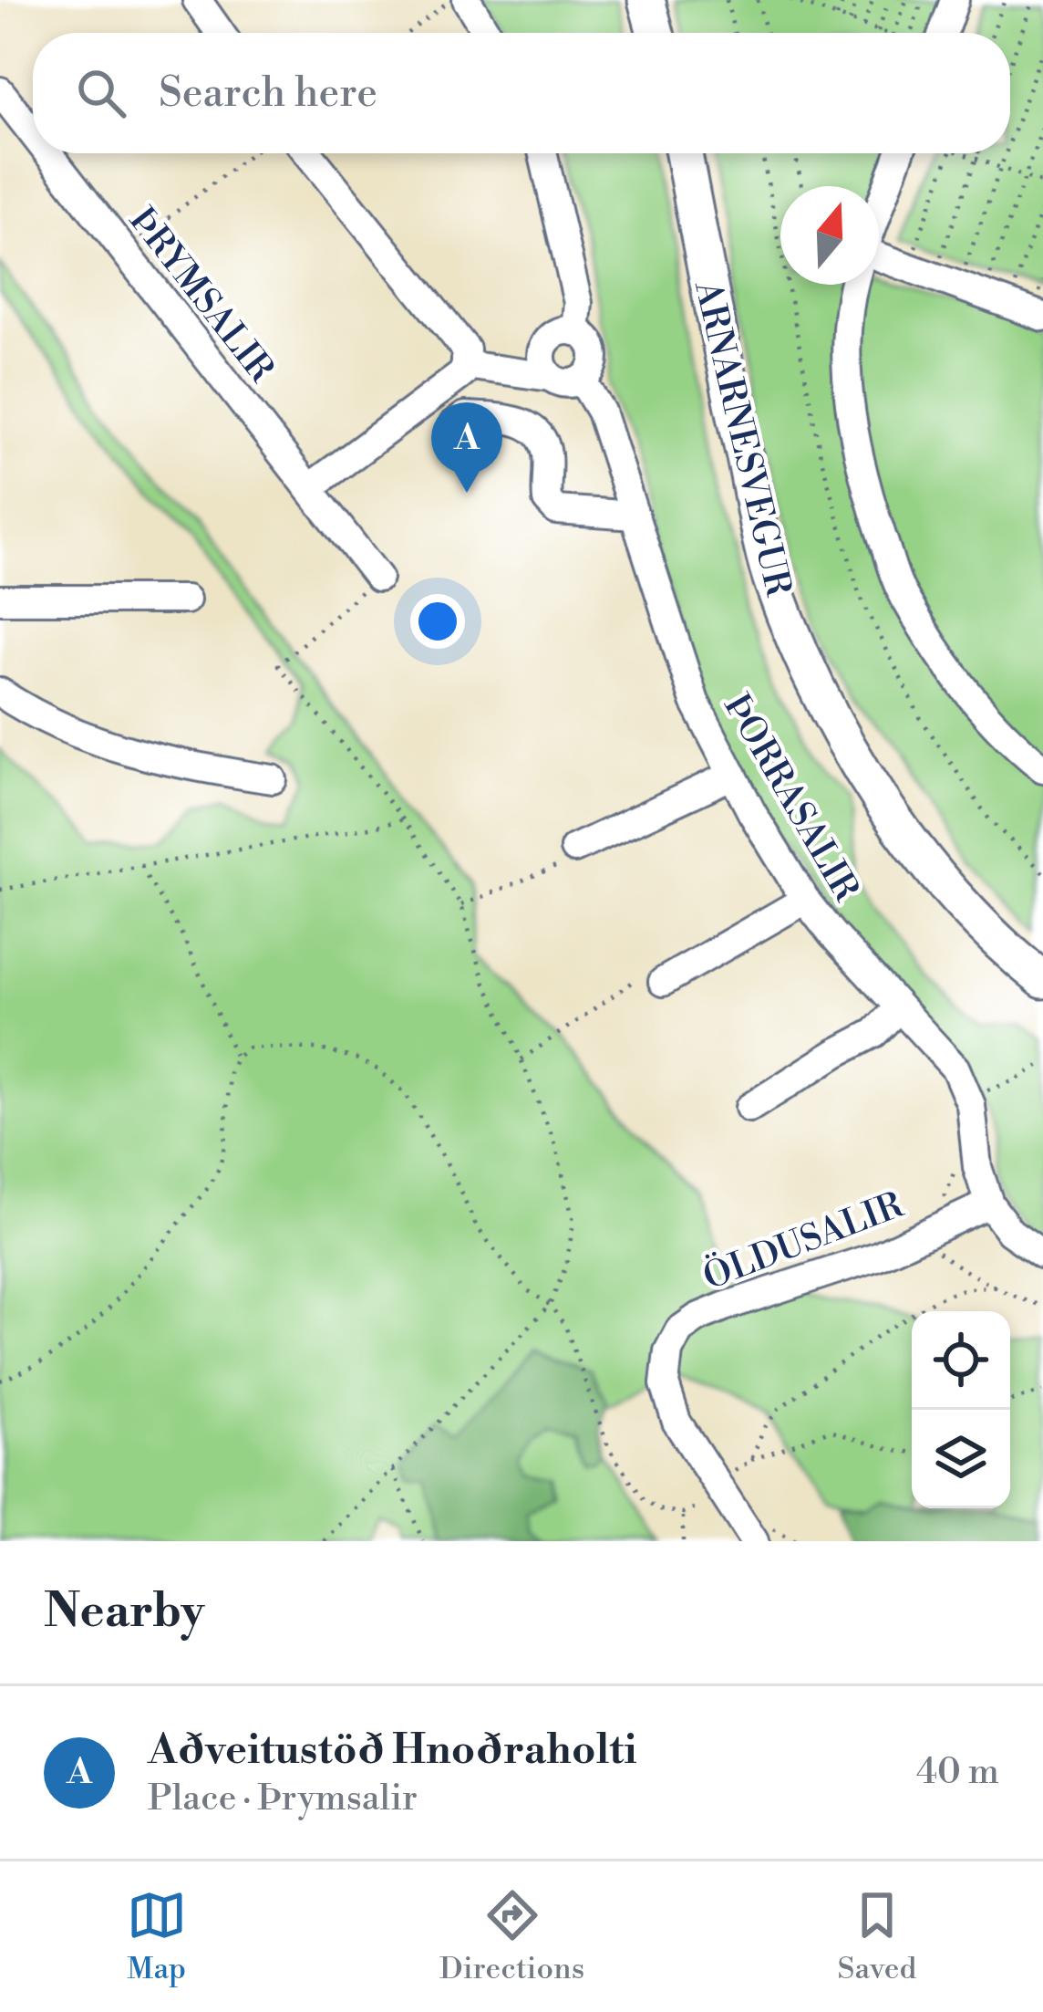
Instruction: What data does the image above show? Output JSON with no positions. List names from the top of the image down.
{
  "streets": {
    "main road": ["ARNARNESVEGUR"],
    "street": ["ÞRYMSALIR", "ÞORRASALIR", "ÖLDUSALIR"]
  },
  "crossings": [
    ["ÞORRASALIR", "ÖLDUSALIR"]
  ],
  "north": "top",
  "page": {
    "search": "Search here",
    "pins": "A",
    "heading": "Nearby",
    "list": [
      {
        "mark": "A",
        "name": "Aðveitustöð Hnoðraholti",
        "note": "Place · Þrymsalir",
        "value": "40 m"
      }
    ],
    "nav": ["Map", "Directions", "Saved"]
  }
}
